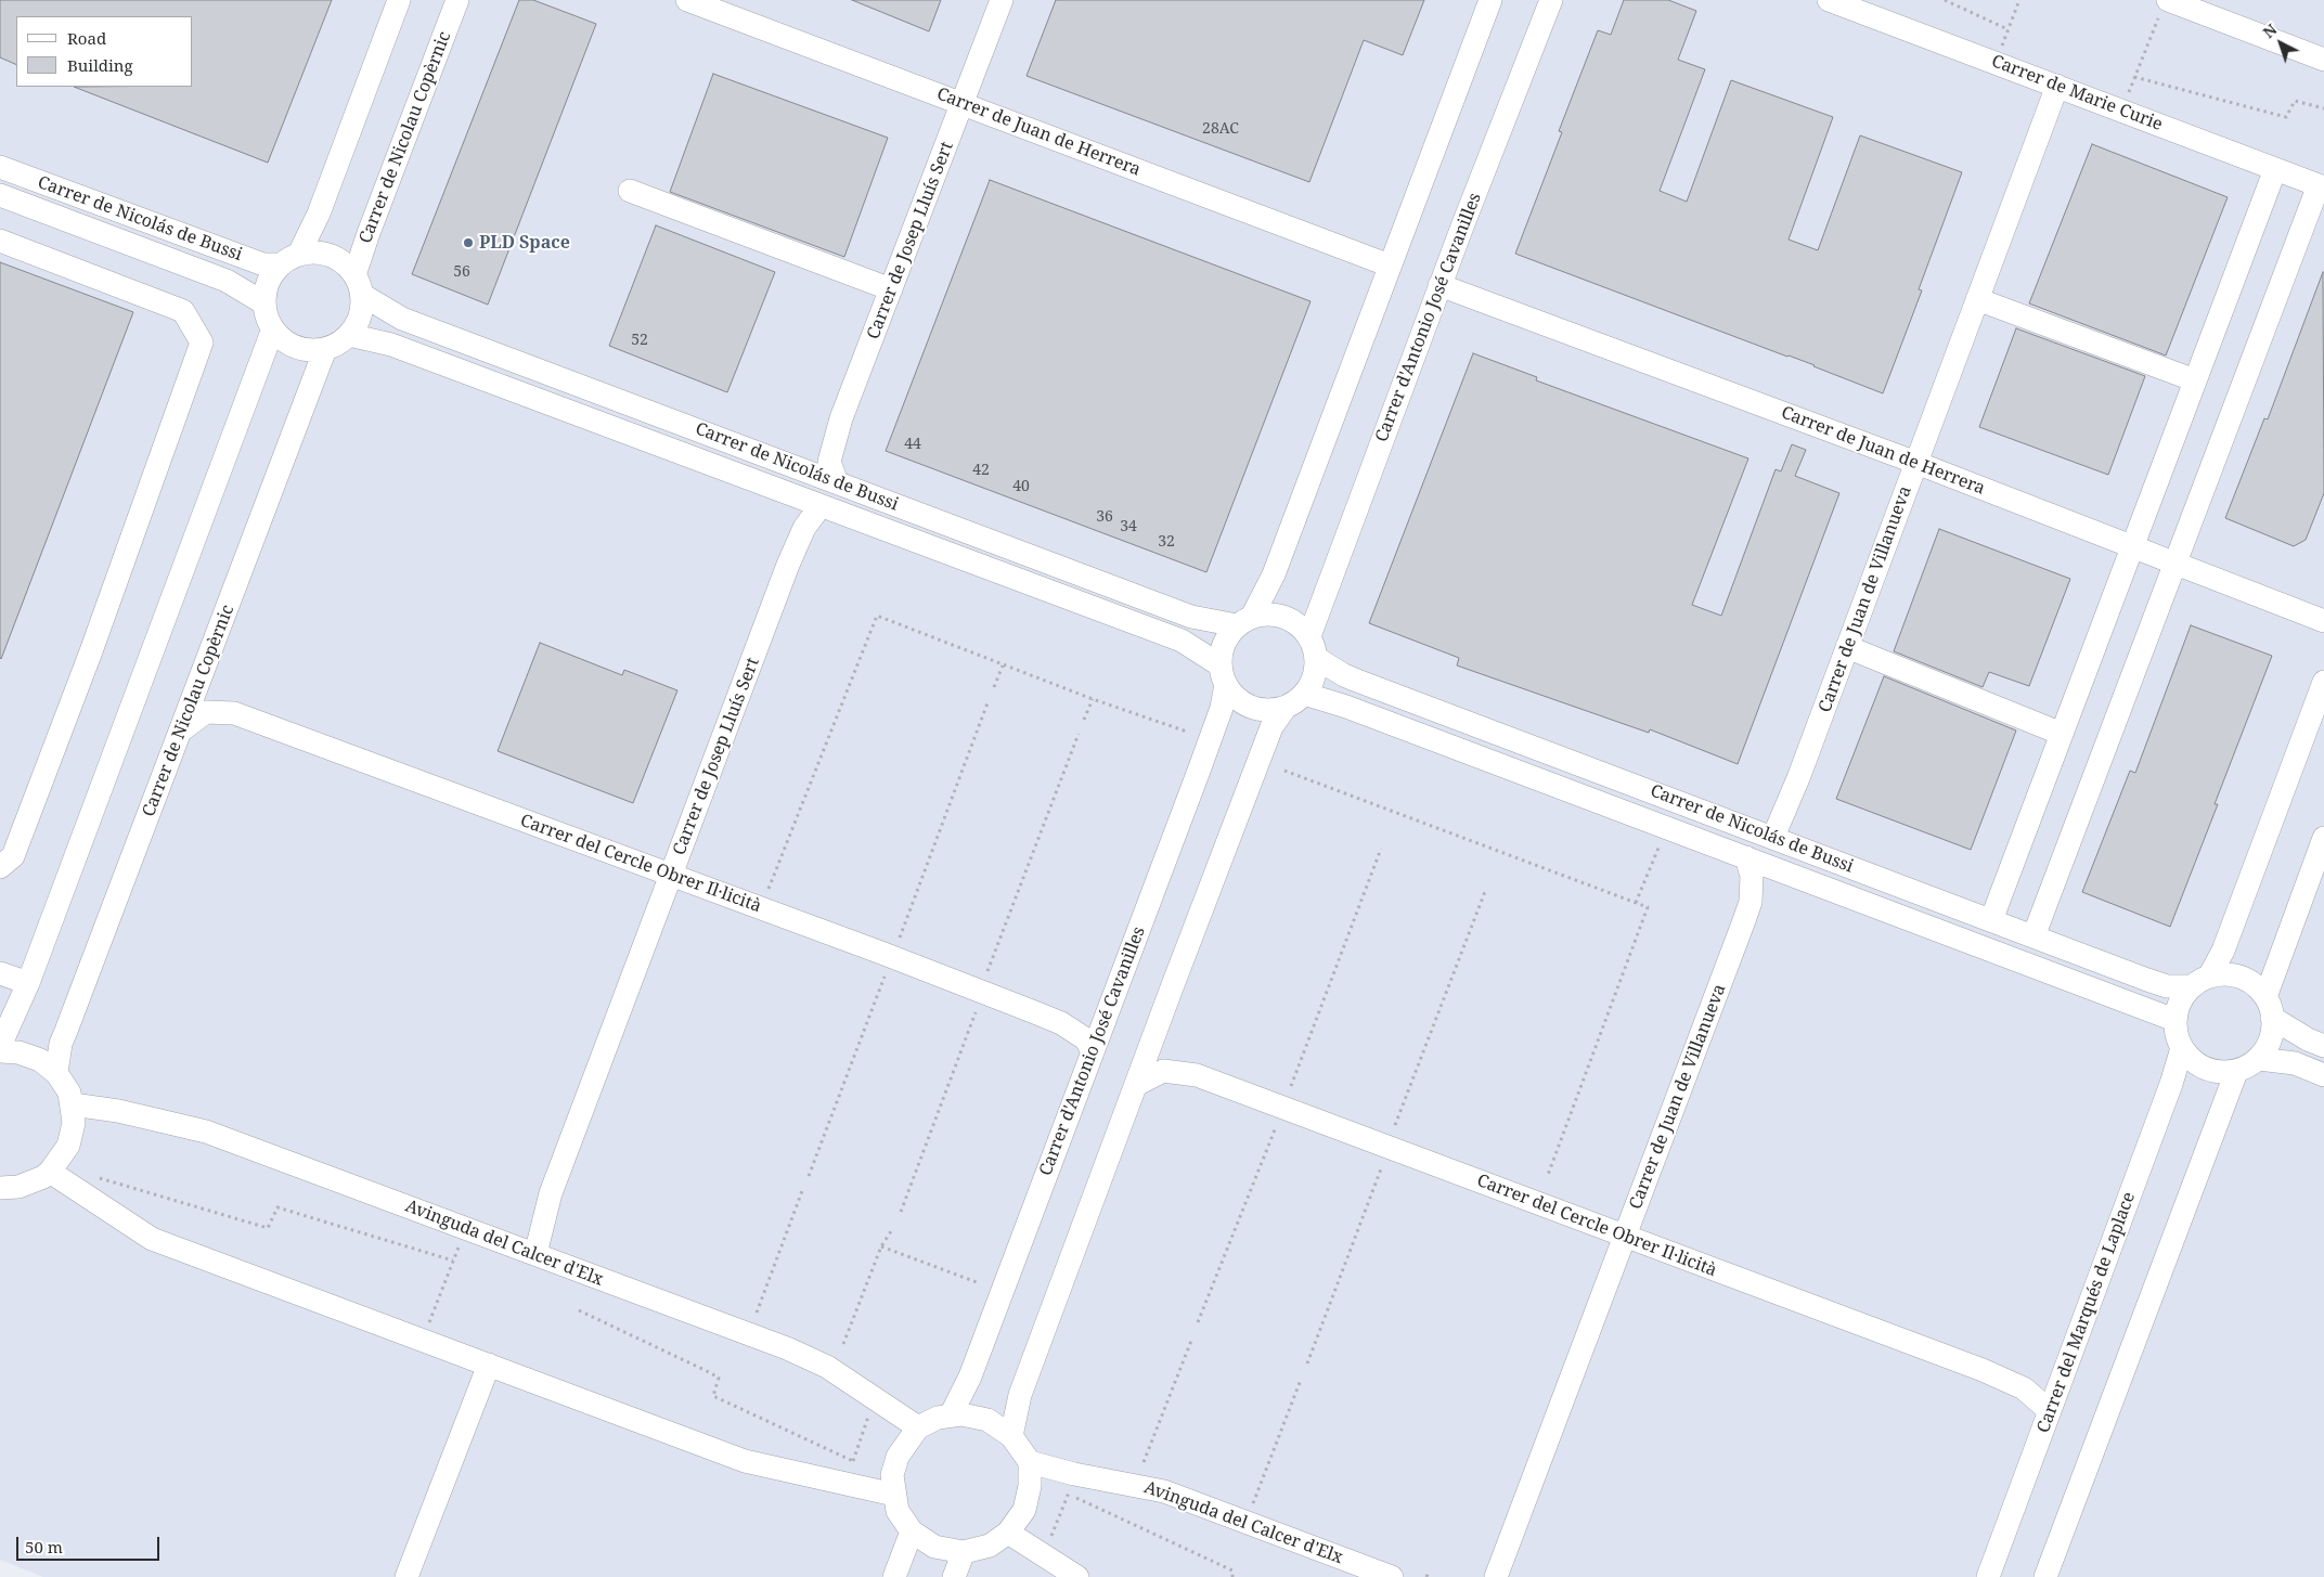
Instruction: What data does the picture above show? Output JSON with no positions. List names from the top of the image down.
{
  "streets": {
    "street": [
      "Carrer de Marie Curie",
      "Carrer de Juan de Herrera",
      "Carrer de Nicolau Copèrnic",
      "Carrer de Nicolás de Bussi",
      "Carrer de Josep Lluís Sert",
      "Carrer d'Antonio José Cavanilles",
      "Carrer de Juan de Villanueva",
      "Carrer del Cercle Obrer Il·licità",
      "Avinguda del Calcer d'Elx",
      "Carrer del Marqués de Laplace"
    ]
  },
  "crossings": [
    ["Carrer de Marie Curie", "Carrer de Juan de Villanueva"],
    ["Carrer de Juan de Herrera", "Carrer de Josep Lluís Sert"],
    ["Carrer de Juan de Herrera", "Carrer d'Antonio José Cavanilles"],
    ["Carrer de Juan de Herrera", "Carrer de Juan de Villanueva"],
    ["Carrer de Nicolau Copèrnic", "Carrer de Nicolás de Bussi"],
    ["Carrer de Nicolau Copèrnic", "Carrer del Cercle Obrer Il·licità"],
    ["Carrer de Nicolás de Bussi", "Carrer de Josep Lluís Sert"],
    ["Carrer de Nicolás de Bussi", "Carrer d'Antonio José Cavanilles"],
    ["Carrer de Nicolás de Bussi", "Carrer de Juan de Villanueva"],
    ["Carrer de Nicolás de Bussi", "Carrer del Marqués de Laplace"],
    ["Carrer de Josep Lluís Sert", "Carrer del Cercle Obrer Il·licità"],
    ["Carrer de Josep Lluís Sert", "Avinguda del Calcer d'Elx"],
    ["Carrer d'Antonio José Cavanilles", "Carrer del Cercle Obrer Il·licità"],
    ["Carrer d'Antonio José Cavanilles", "Avinguda del Calcer d'Elx"],
    ["Carrer de Juan de Villanueva", "Carrer del Cercle Obrer Il·licità"],
    ["Carrer del Cercle Obrer Il·licità", "Carrer del Marqués de Laplace"]
  ],
  "places": ["PLD Space"],
  "house_numbers": [
    "28AC",
    "56",
    "52",
    "44",
    "42",
    "40",
    "36",
    "34",
    "32"
  ],
  "legend": ["Road", "Building"],
  "scale_bar": "50 m",
  "north": "top left"
}
